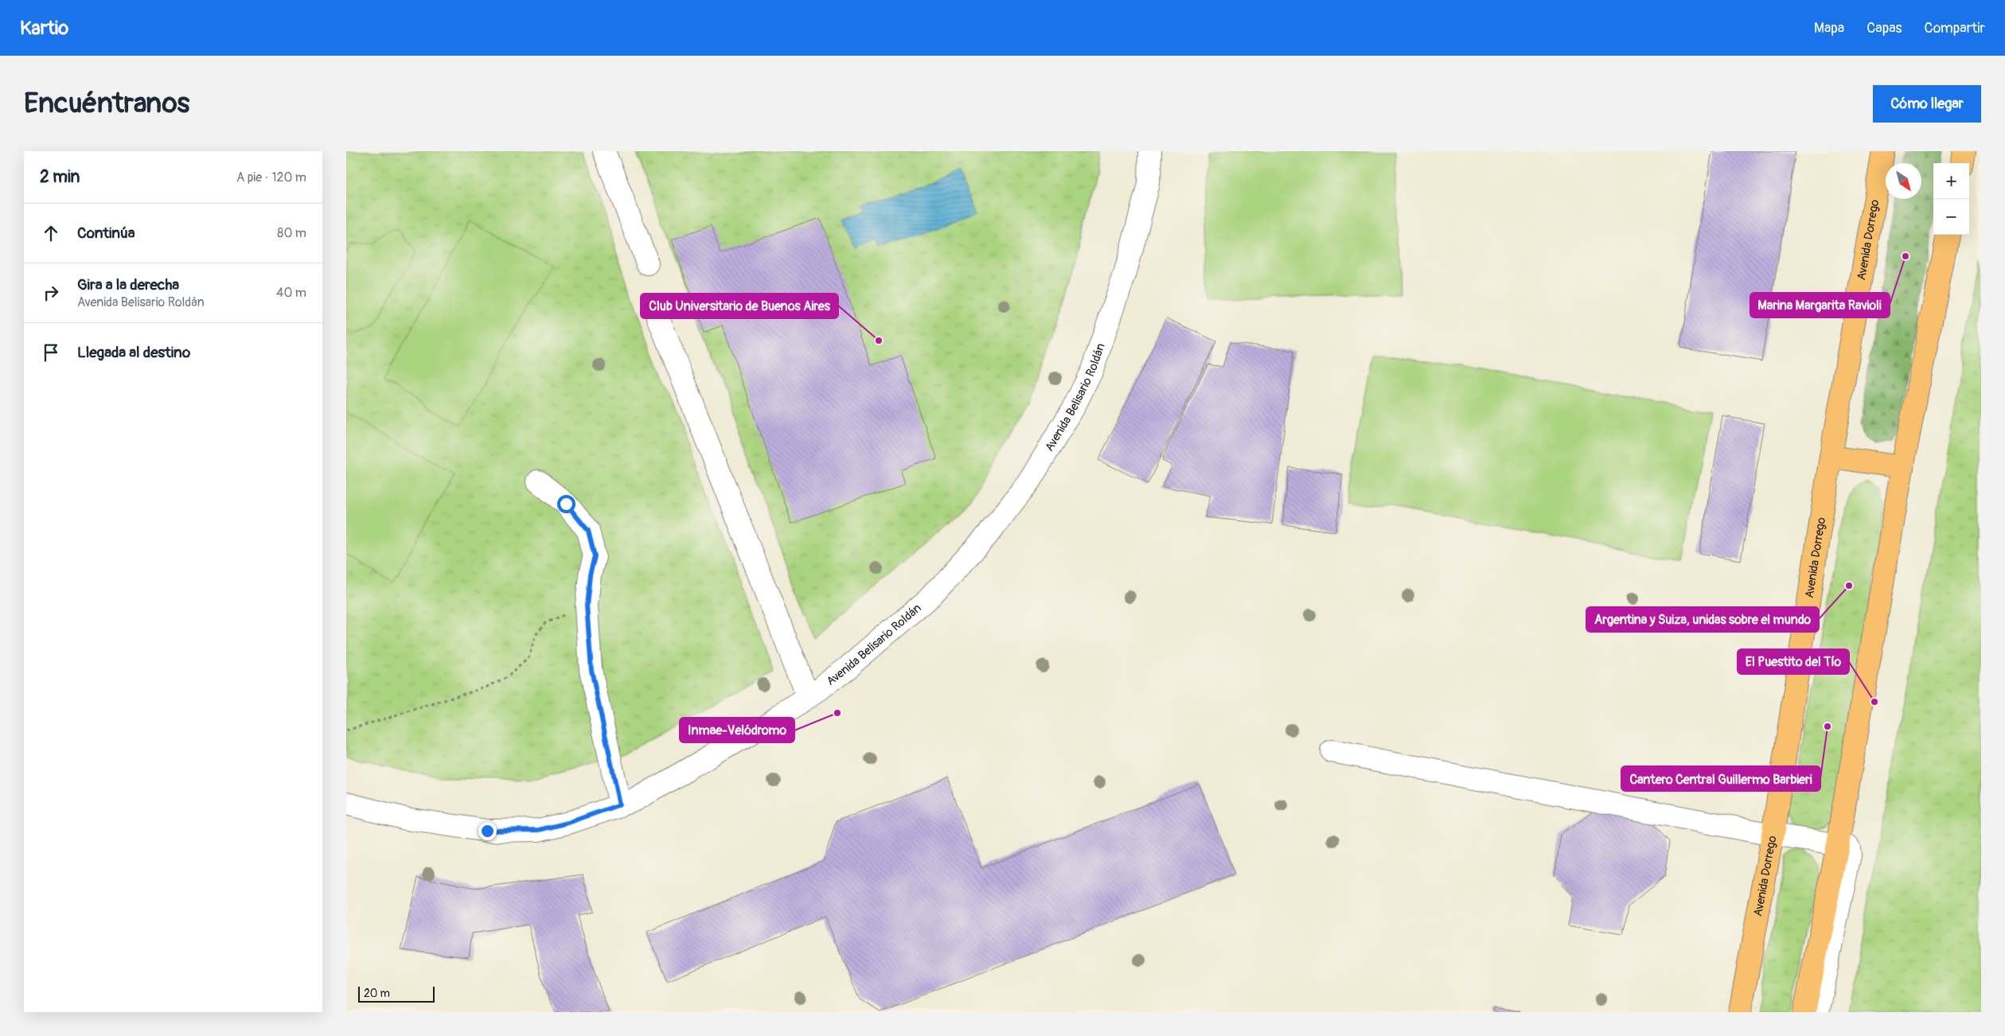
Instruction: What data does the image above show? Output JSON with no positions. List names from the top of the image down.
{
  "streets": {
    "main road": ["Avenida Dorrego"],
    "street": ["Avenida Belisario Roldán"]
  },
  "places": [
    "Marina Margarita Ravioli",
    "Club Universitario de Buenos Aires",
    "Argentina y Suiza, unidas sobre el mundo",
    "El Puestito del Tío",
    "Inmae-Velódromo",
    "Cantero Central Guillermo Barbieri"
  ],
  "scale_bar": "20 m",
  "north": "bottom right",
  "page": {
    "header": "Kartio",
    "nav": ["Mapa", "Capas", "Compartir"],
    "buttons": "Cómo llegar",
    "title": "Encuéntranos",
    "heading": ["2 min", "A pie · 120 m"],
    "map_buttons": ["+", "−"],
    "list": [
      ["Continúa", "80 m"],
      ["Gira a la derecha", "Avenida Belisario Roldán", "40 m"],
      "Llegada al destino"
    ],
    "scale": "20 m"
  }
}
